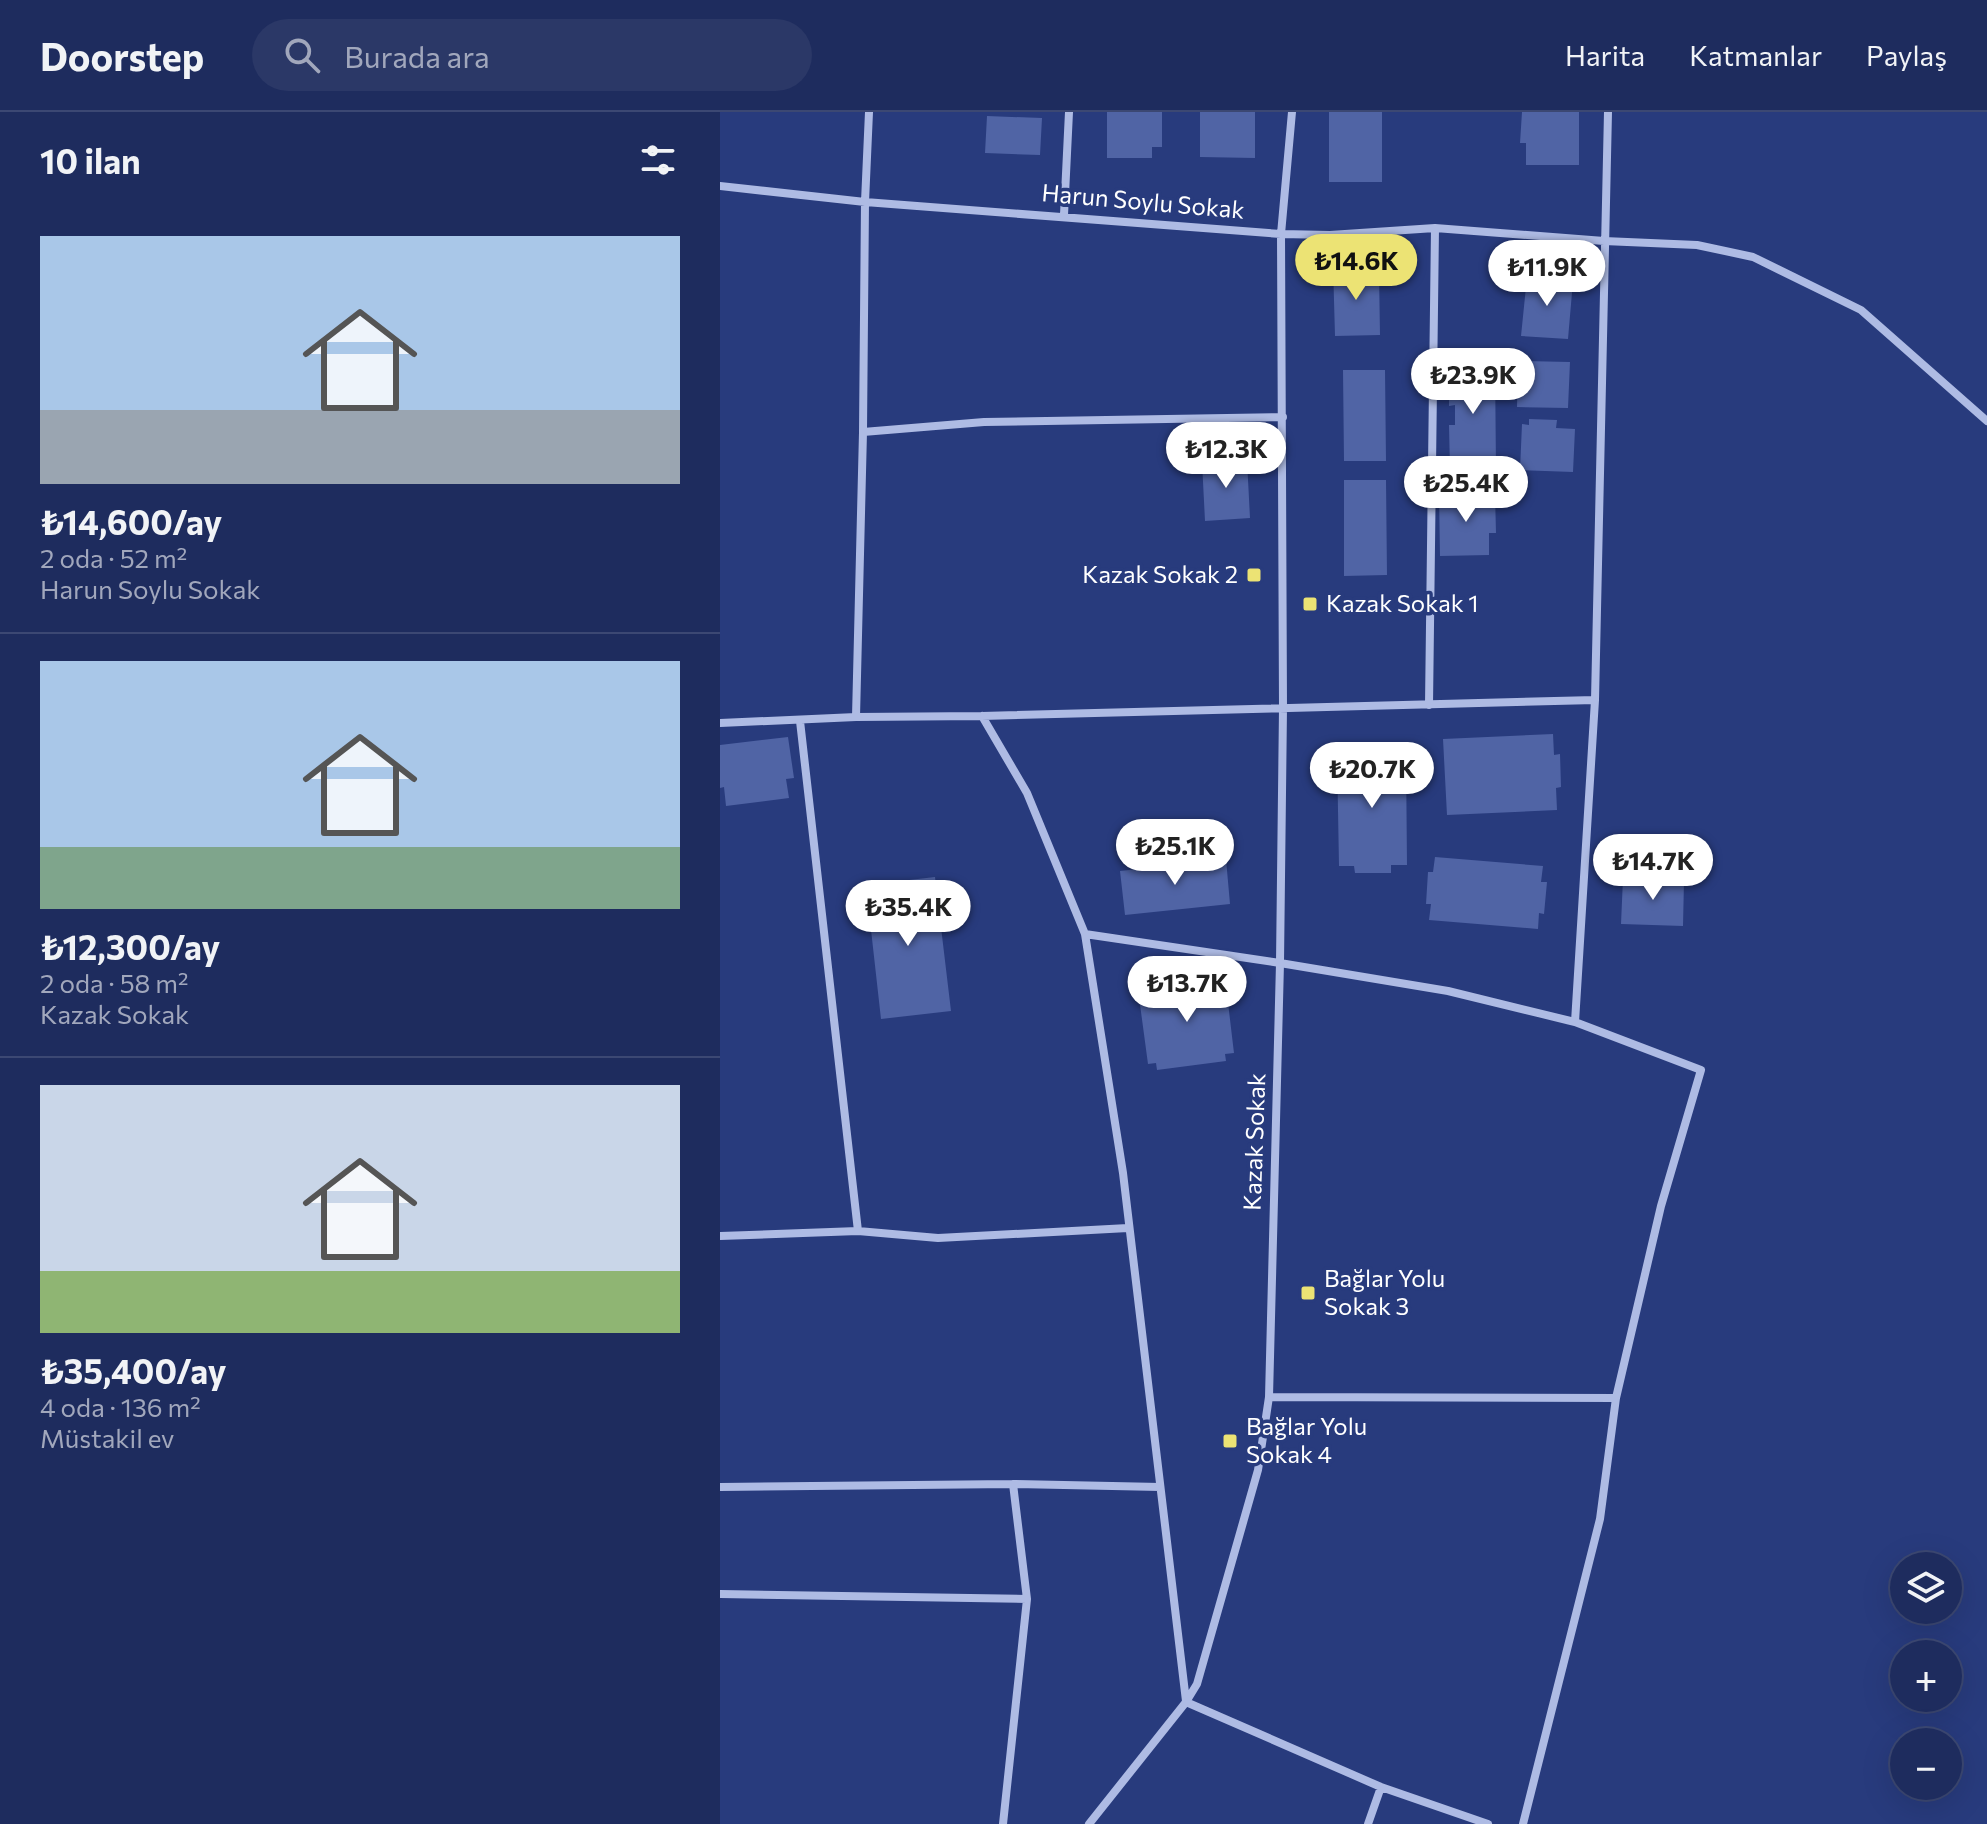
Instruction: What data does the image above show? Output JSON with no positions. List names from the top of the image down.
{
  "streets": {
    "street": ["Harun Soylu Sokak", "Kazak Sokak"]
  },
  "crossings": [
    ["Harun Soylu Sokak", "Kazak Sokak"]
  ],
  "places": {
    "transit": [
      "Kazak Sokak 2",
      "Kazak Sokak 1",
      "Bağlar Yolu Sokak 3",
      "Bağlar Yolu Sokak 4"
    ]
  },
  "page": {
    "header": "Doorstep",
    "search": "Burada ara",
    "nav": ["Harita", "Katmanlar", "Paylaş"],
    "heading": "10 ilan",
    "list": [
      {
        "name": "₺14,600/ay",
        "note": "2 oda · 52 m² · Harun Soylu Sokak"
      },
      {
        "name": "₺12,300/ay",
        "note": "2 oda · 58 m² · Kazak Sokak"
      },
      {
        "name": "₺35,400/ay",
        "note": "4 oda · 136 m² · Müstakil ev"
      }
    ],
    "price": [
      "₺14.6K",
      "₺11.9K",
      "₺23.9K",
      "₺12.3K",
      "₺25.4K",
      "₺20.7K",
      "₺25.1K",
      "₺14.7K",
      "₺35.4K",
      "₺13.7K"
    ],
    "map_buttons": ["+", "−"]
  }
}
